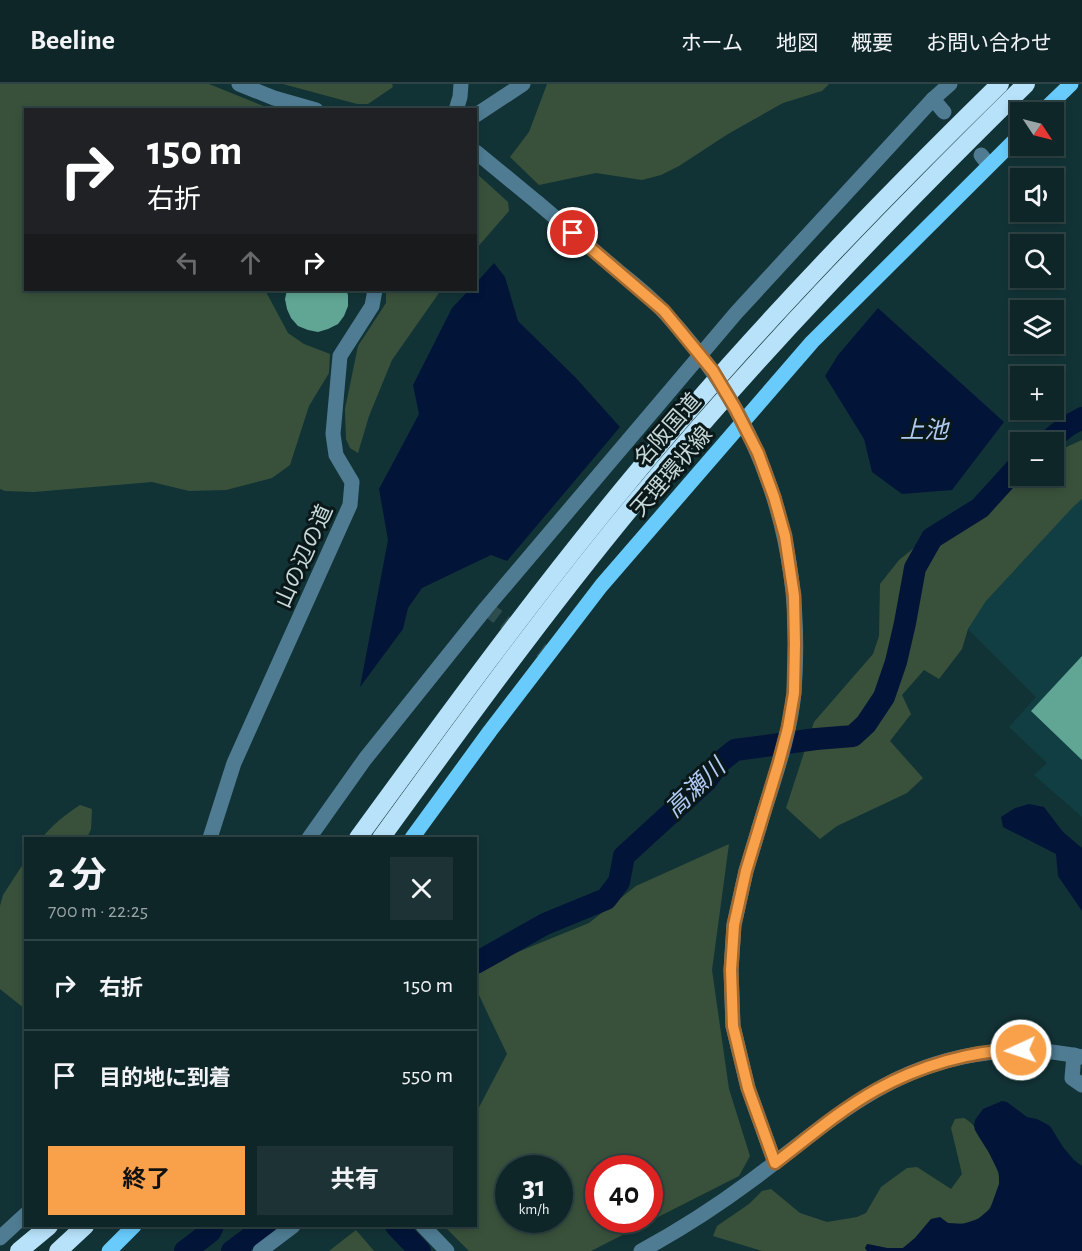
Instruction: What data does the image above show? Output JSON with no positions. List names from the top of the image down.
{
  "streets": {
    "highway": ["名阪国道"],
    "main road": ["天理環状線"],
    "street": ["山の辺の道"]
  },
  "water": ["上池", "高瀬川"],
  "north": "bottom right",
  "page": {
    "header": "Beeline",
    "nav": [
      "ホーム",
      "地図",
      "概要",
      "お問い合わせ"
    ],
    "map_buttons": ["+", "−"],
    "turn": ["150 m", "右折"],
    "heading": ["2 分", "700 m · 22:25"],
    "list": [
      {
        "name": "右折",
        "value": "150 m"
      },
      {
        "name": "目的地に到着",
        "value": "550 m"
      }
    ],
    "buttons": ["終了", "共有"],
    "speed": "31 km/h",
    "limit": "40"
  }
}
